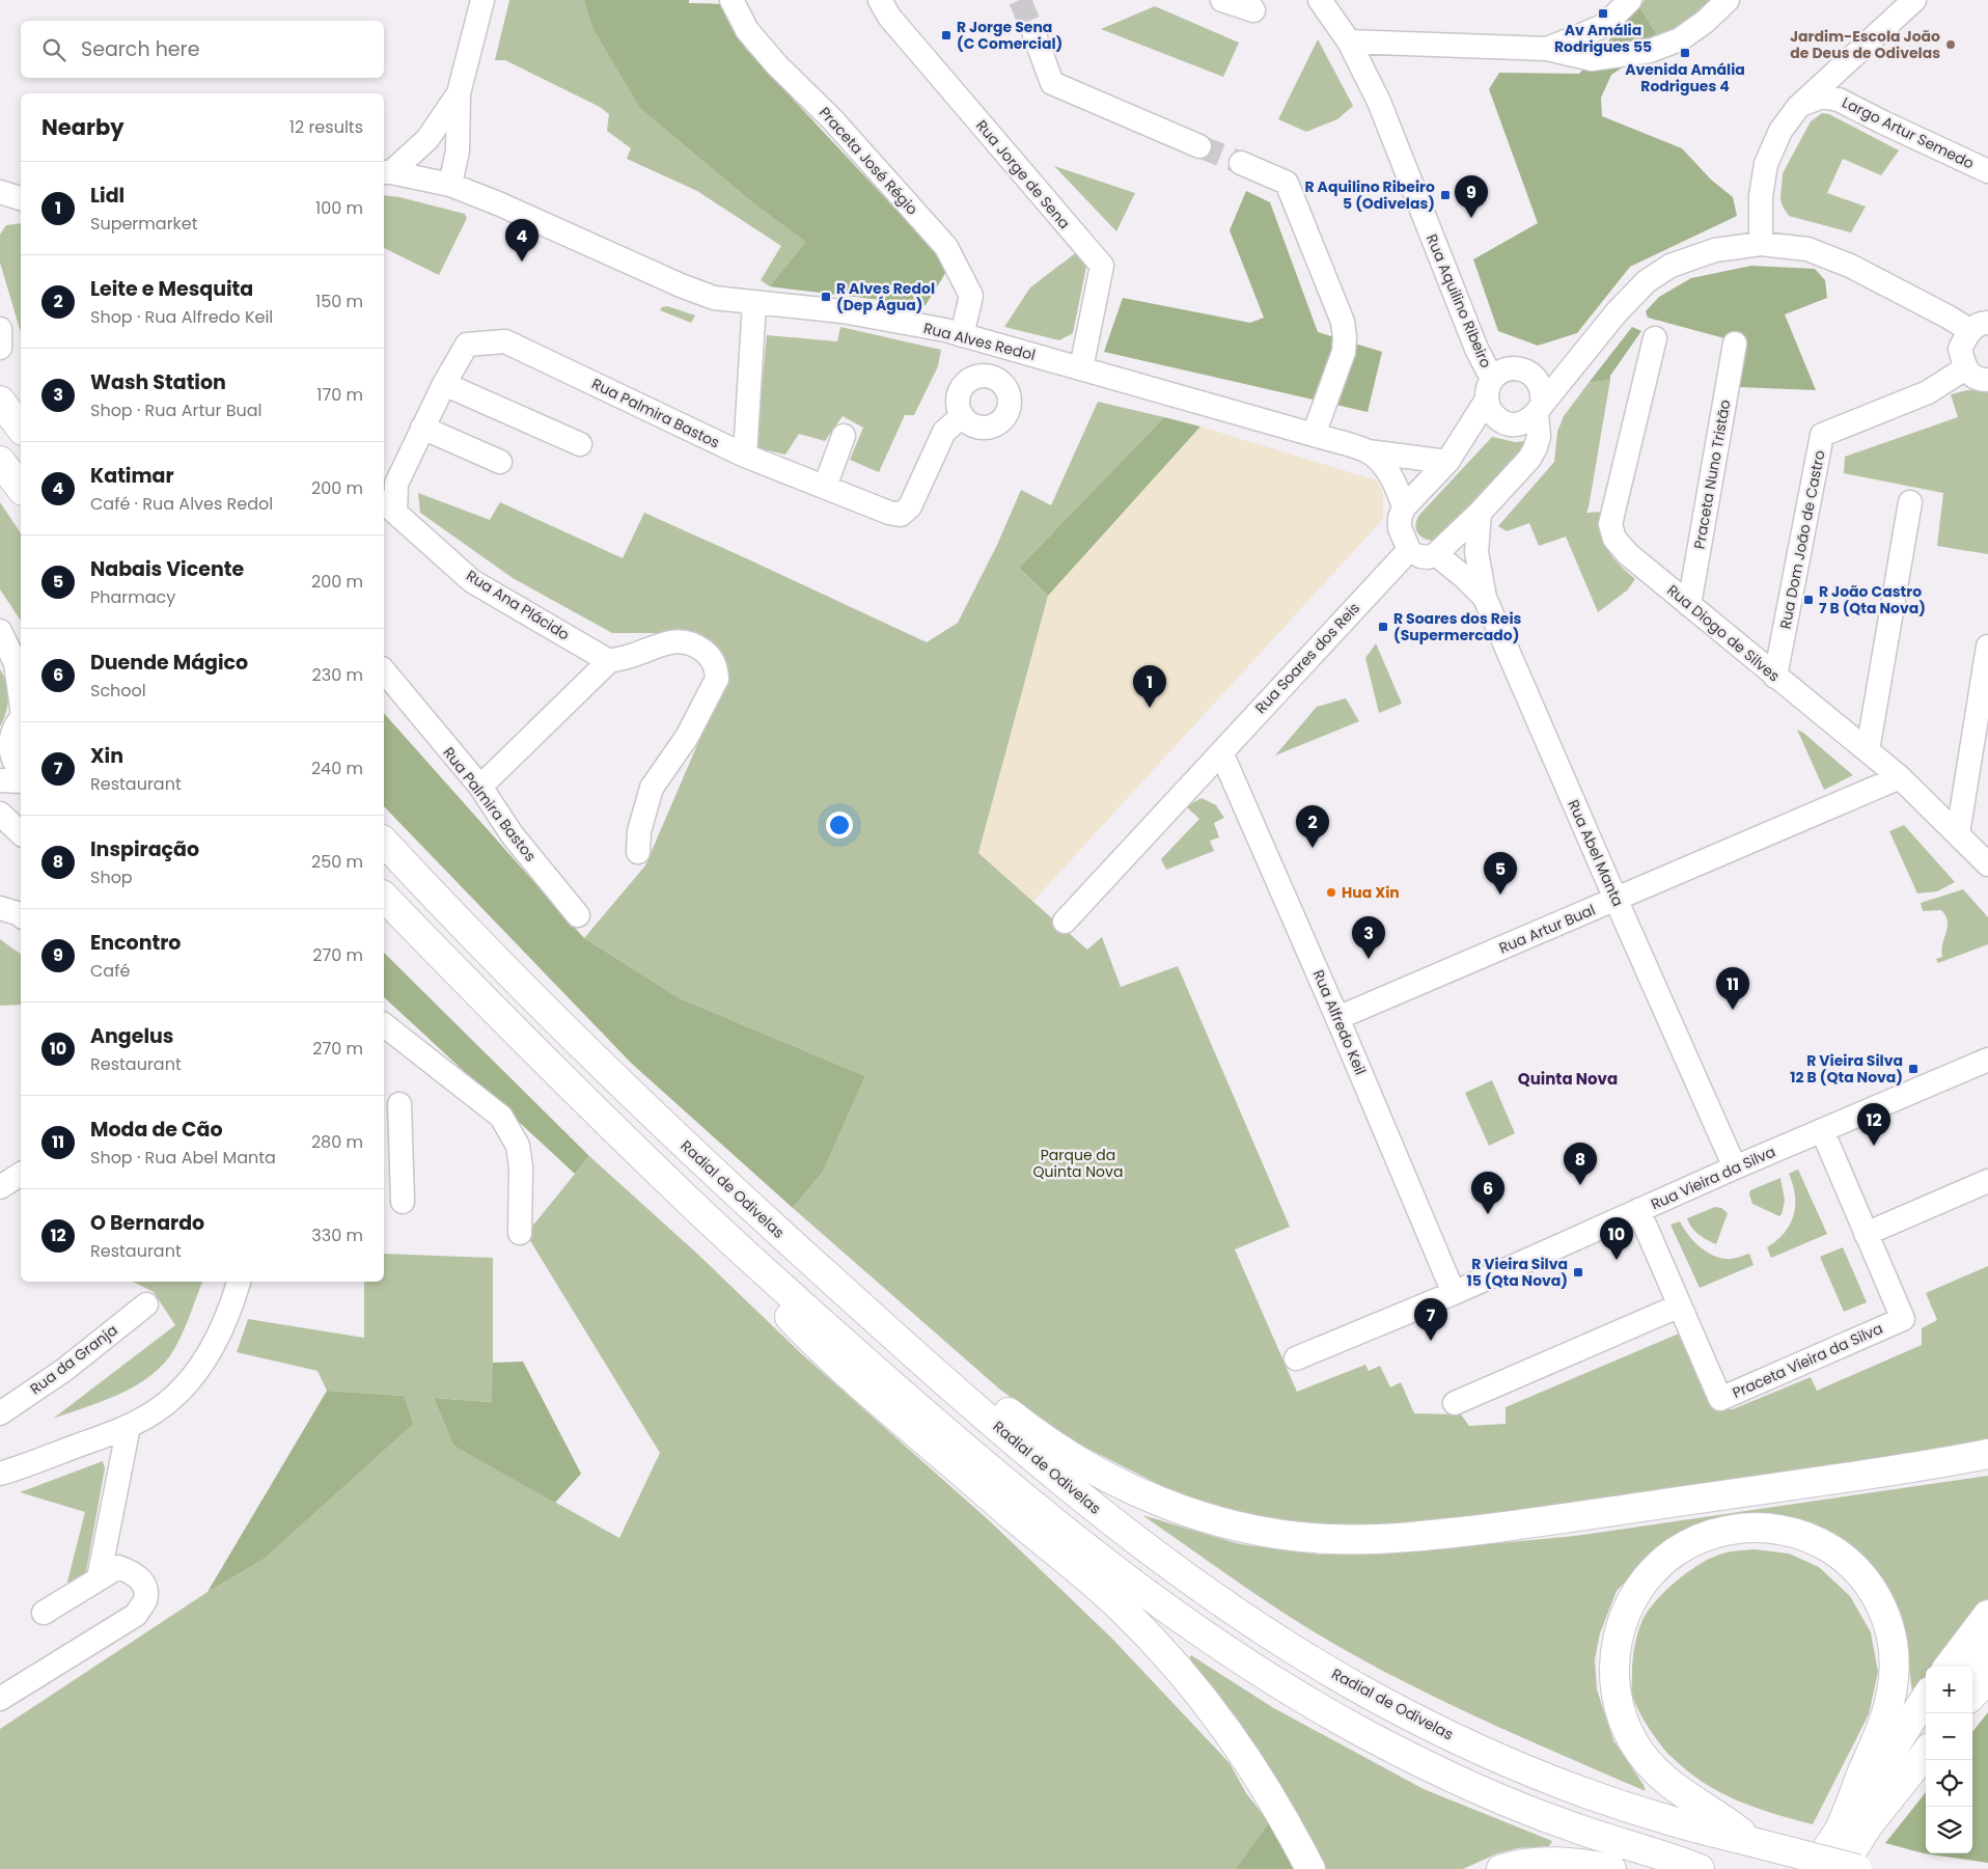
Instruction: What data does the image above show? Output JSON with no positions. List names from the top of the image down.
{
  "streets": {
    "main road": ["Radial de Odivelas"],
    "street": [
      "Largo Artur Semedo",
      "Praceta José Régio",
      "Rua Jorge de Sena",
      "Rua Aquilino Ribeiro",
      "Rua Alves Redol",
      "Rua Palmira Bastos",
      "Praceta Nuno Tristão",
      "Rua Dom João de Castro",
      "Rua Ana Plácido",
      "Rua Diogo de Silves",
      "Rua Soares dos Reis",
      "Rua Abel Manta",
      "Rua Artur Bual",
      "Rua Alfredo Keil",
      "Rua Vieira da Silva",
      "Rua da Granja",
      "Praceta Vieira da Silva"
    ]
  },
  "crossings": [
    ["Praceta José Régio", "Rua Alves Redol"],
    ["Rua Jorge de Sena", "Rua Alves Redol"],
    ["Rua Palmira Bastos", "Rua Ana Plácido"],
    ["Praceta Nuno Tristão", "Rua Diogo de Silves"],
    ["Rua Dom João de Castro", "Rua Diogo de Silves"],
    ["Rua Diogo de Silves", "Rua Artur Bual"],
    ["Rua Soares dos Reis", "Rua Alfredo Keil"],
    ["Rua Abel Manta", "Rua Artur Bual"],
    ["Rua Abel Manta", "Rua Vieira da Silva"],
    ["Rua Artur Bual", "Rua Alfredo Keil"],
    ["Rua Alfredo Keil", "Rua Vieira da Silva"],
    ["Rua Vieira da Silva", "Praceta Vieira da Silva"]
  ],
  "districts": ["Quinta Nova"],
  "parks": ["Parque da Quinta Nova"],
  "places": {
    "transit": [
      "Av Amália Rodrigues 55",
      "R Jorge Sena (C Comercial)",
      "Avenida Amália Rodrigues 4",
      "R Aquilino Ribeiro 5 (Odivelas)",
      "R Alves Redol (Dep Água)",
      "R João Castro 7 B (Qta Nova)",
      "R Soares dos Reis (Supermercado)",
      "R Vieira Silva 12 B (Qta Nova)",
      "R Vieira Silva 15 (Qta Nova)"
    ],
    "other": ["Jardim-Escola João de Deus de Odivelas", "Hua Xin"]
  },
  "page": {
    "search": "Search here",
    "heading": ["Nearby", "12 results"],
    "list": [
      {
        "mark": "1",
        "name": "Lidl",
        "note": "Supermarket",
        "value": "100 m"
      },
      {
        "mark": "2",
        "name": "Leite e Mesquita",
        "note": "Shop · Rua Alfredo Keil",
        "value": "150 m"
      },
      {
        "mark": "3",
        "name": "Wash Station",
        "note": "Shop · Rua Artur Bual",
        "value": "170 m"
      },
      {
        "mark": "4",
        "name": "Katimar",
        "note": "Café · Rua Alves Redol",
        "value": "200 m"
      },
      {
        "mark": "5",
        "name": "Nabais Vicente",
        "note": "Pharmacy",
        "value": "200 m"
      },
      {
        "mark": "6",
        "name": "Duende Mágico",
        "note": "School",
        "value": "230 m"
      },
      {
        "mark": "7",
        "name": "Xin",
        "note": "Restaurant",
        "value": "240 m"
      },
      {
        "mark": "8",
        "name": "Inspiração",
        "note": "Shop",
        "value": "250 m"
      },
      {
        "mark": "9",
        "name": "Encontro",
        "note": "Café",
        "value": "270 m"
      },
      {
        "mark": "10",
        "name": "Angelus",
        "note": "Restaurant",
        "value": "270 m"
      },
      {
        "mark": "11",
        "name": "Moda de Cão",
        "note": "Shop · Rua Abel Manta",
        "value": "280 m"
      },
      {
        "mark": "12",
        "name": "O Bernardo",
        "note": "Restaurant",
        "value": "330 m"
      }
    ],
    "pins": [
      "9",
      "4",
      "1",
      "2",
      "5",
      "3",
      "11",
      "12",
      "8",
      "6",
      "10",
      "7"
    ],
    "map_buttons": ["+", "−"]
  }
}
